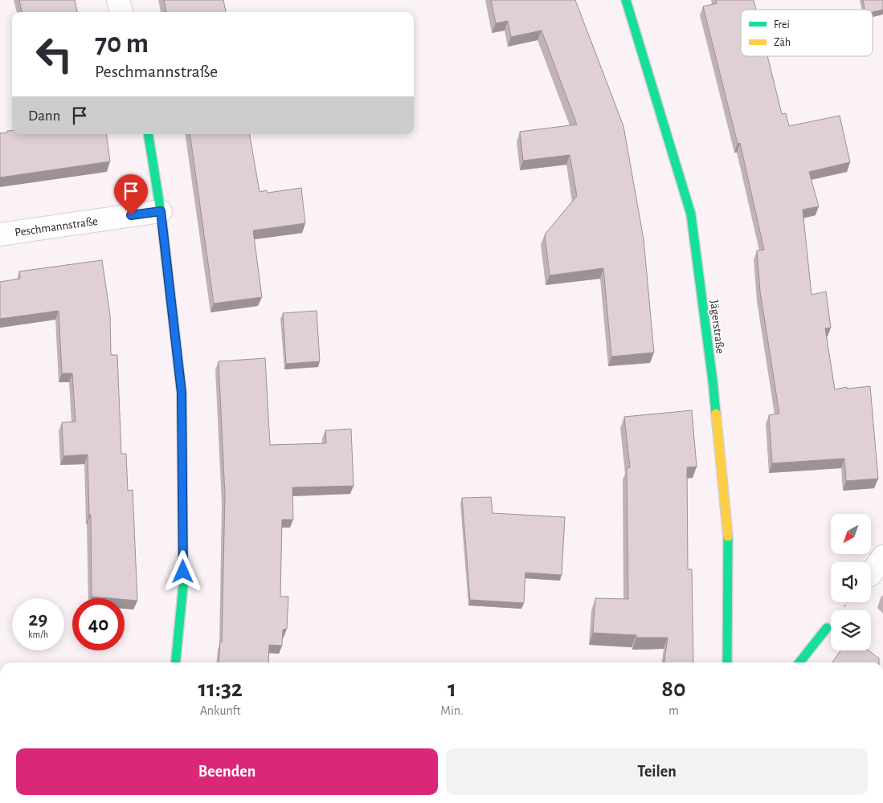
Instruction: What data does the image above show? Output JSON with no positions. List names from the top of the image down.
{
  "streets": {
    "street": ["Peschmannstraße", "Jägerstraße"]
  },
  "legend": ["Frei", "Zäh"],
  "north": "bottom left",
  "page": {
    "turn": ["70 m", "Peschmannstraße"],
    "then": "Dann",
    "speed": "29 km/h",
    "limit": "40",
    "eta": [
      "11:32",
      "Ankunft",
      "1",
      "Min.",
      "80",
      "m"
    ],
    "buttons": ["Beenden", "Teilen"]
  }
}
